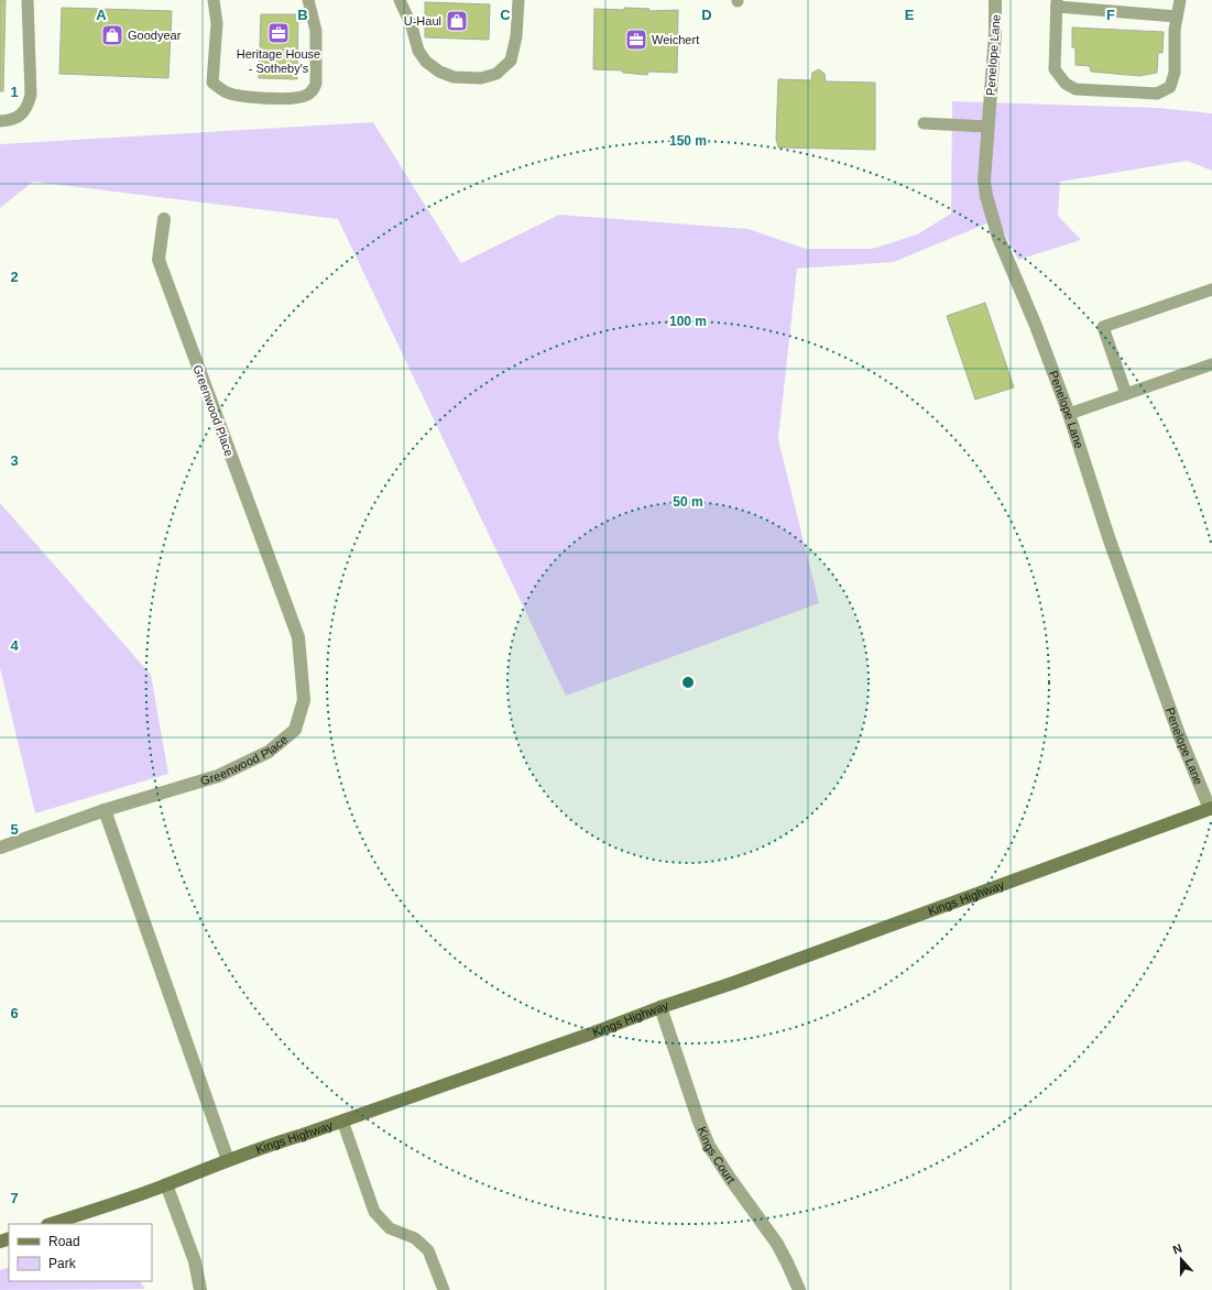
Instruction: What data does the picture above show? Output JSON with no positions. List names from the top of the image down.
{
  "streets": {
    "street": [
      "Penelope Lane",
      "Greenwood Place",
      "Kings Highway",
      "Kings Court"
    ]
  },
  "crossings": [
    ["Penelope Lane", "Kings Highway"],
    ["Kings Highway", "Kings Court"]
  ],
  "places": {
    "shop": ["U-Haul", "Goodyear"],
    "office": ["Heritage House - Sotheby's", "Weichert"]
  },
  "legend": ["Road", "Park"],
  "north": "top",
  "grid": {
    "columns": [
      "A",
      "B",
      "C",
      "D",
      "E",
      "F"
    ],
    "rows": [
      "1",
      "2",
      "3",
      "4",
      "5",
      "6",
      "7"
    ]
  },
  "rings": ["150 m", "100 m", "50 m"]
}
